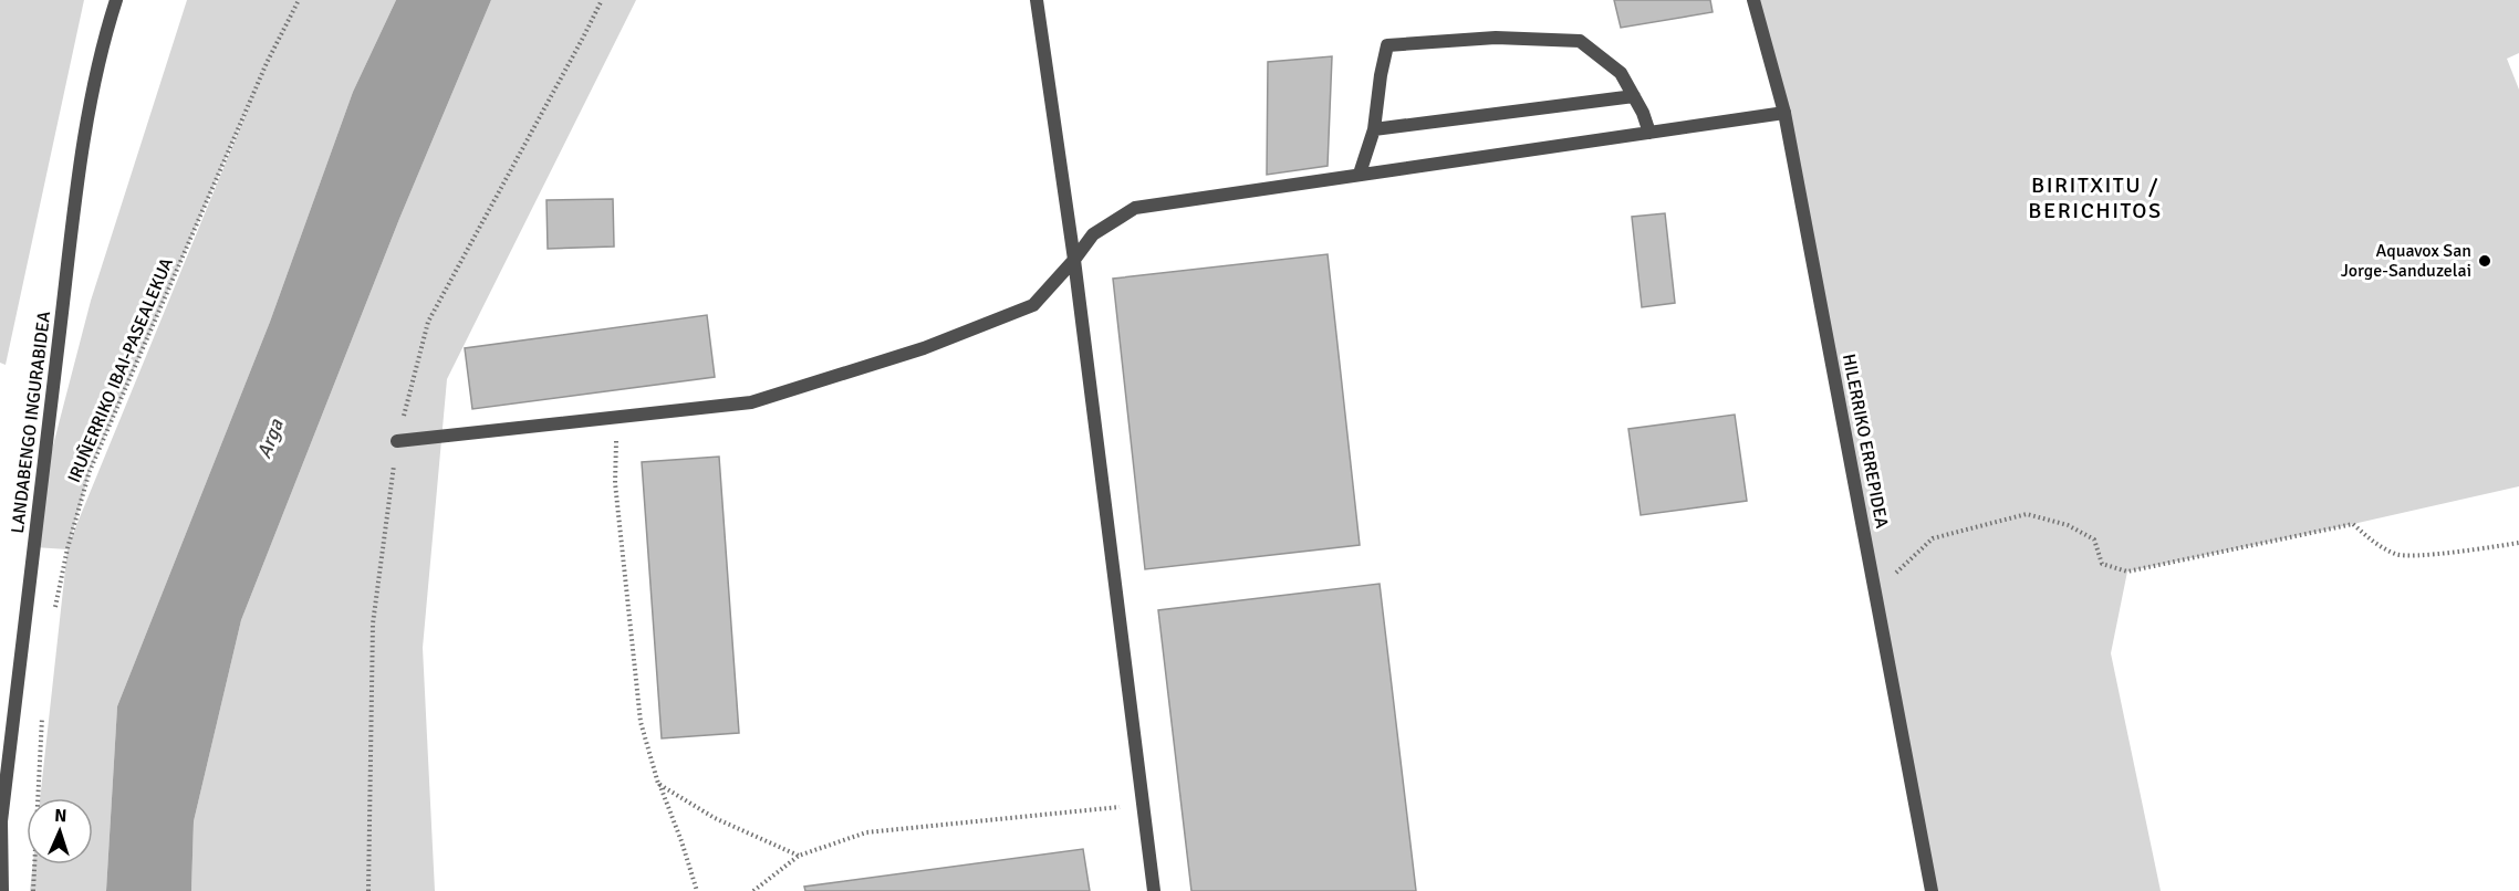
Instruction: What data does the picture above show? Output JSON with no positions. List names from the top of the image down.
{
  "streets": {
    "street": ["LANDABENGO INGURABIDEA", "HILERRIKO ERREPIDEA"],
    "path": ["IRUÑERRIKO IBAI-PASEALEKUA"]
  },
  "districts": ["BIRITXITU / BERICHITOS"],
  "water": ["Arga"],
  "places": ["Aquavox San Jorge-Sanduzelai"],
  "north": "top"
}
